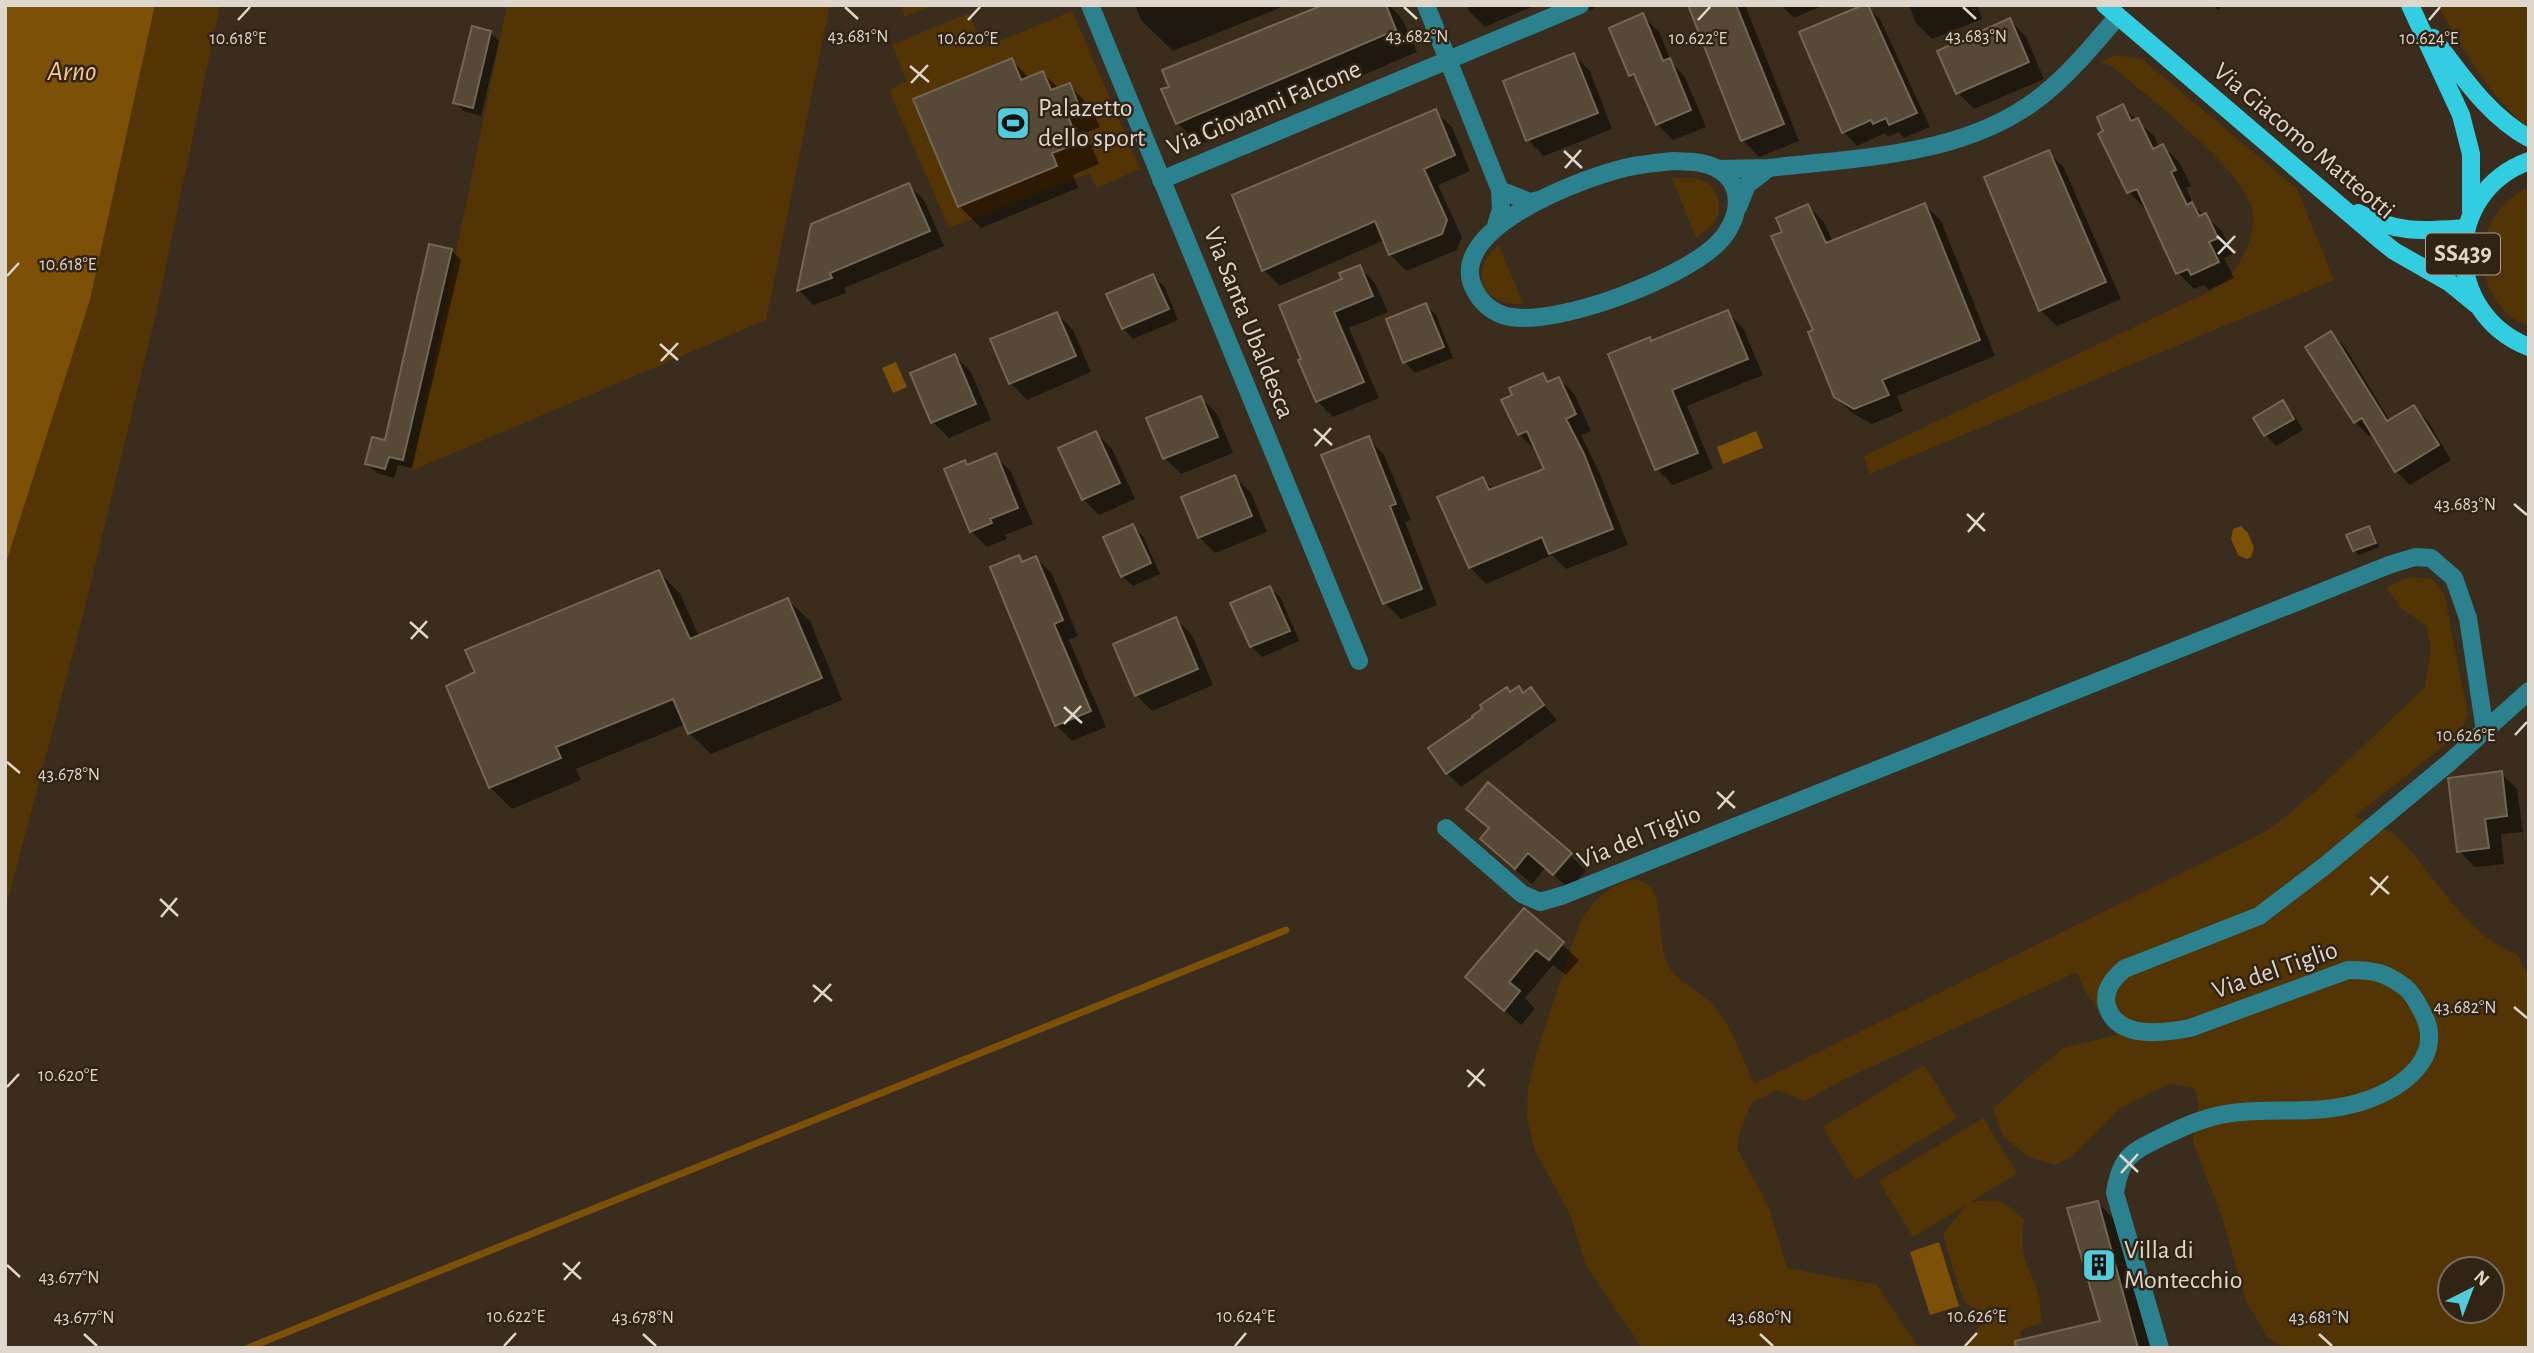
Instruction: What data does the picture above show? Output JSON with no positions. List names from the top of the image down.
{
  "streets": {
    "main road": ["Via Giacomo Matteotti", "SS439"],
    "street": ["Via Giovanni Falcone", "Via Santa Ubaldesca", "Via del Tiglio"]
  },
  "crossings": [
    ["Via Giovanni Falcone", "Via Santa Ubaldesca"],
    ["Via Giacomo Matteotti", "SS439"]
  ],
  "water": ["Arno"],
  "places": {
    "sports": ["Palazetto dello sport"],
    "building": ["Villa di Montecchio"]
  },
  "north": "top right",
  "coordinates": [
    "43.681°N",
    "43.682°N",
    "43.683°N",
    "10.618°E",
    "10.620°E",
    "10.622°E",
    "10.624°E",
    "10.626°E",
    "43.678°N",
    "43.677°N",
    "43.680°N"
  ]
}
